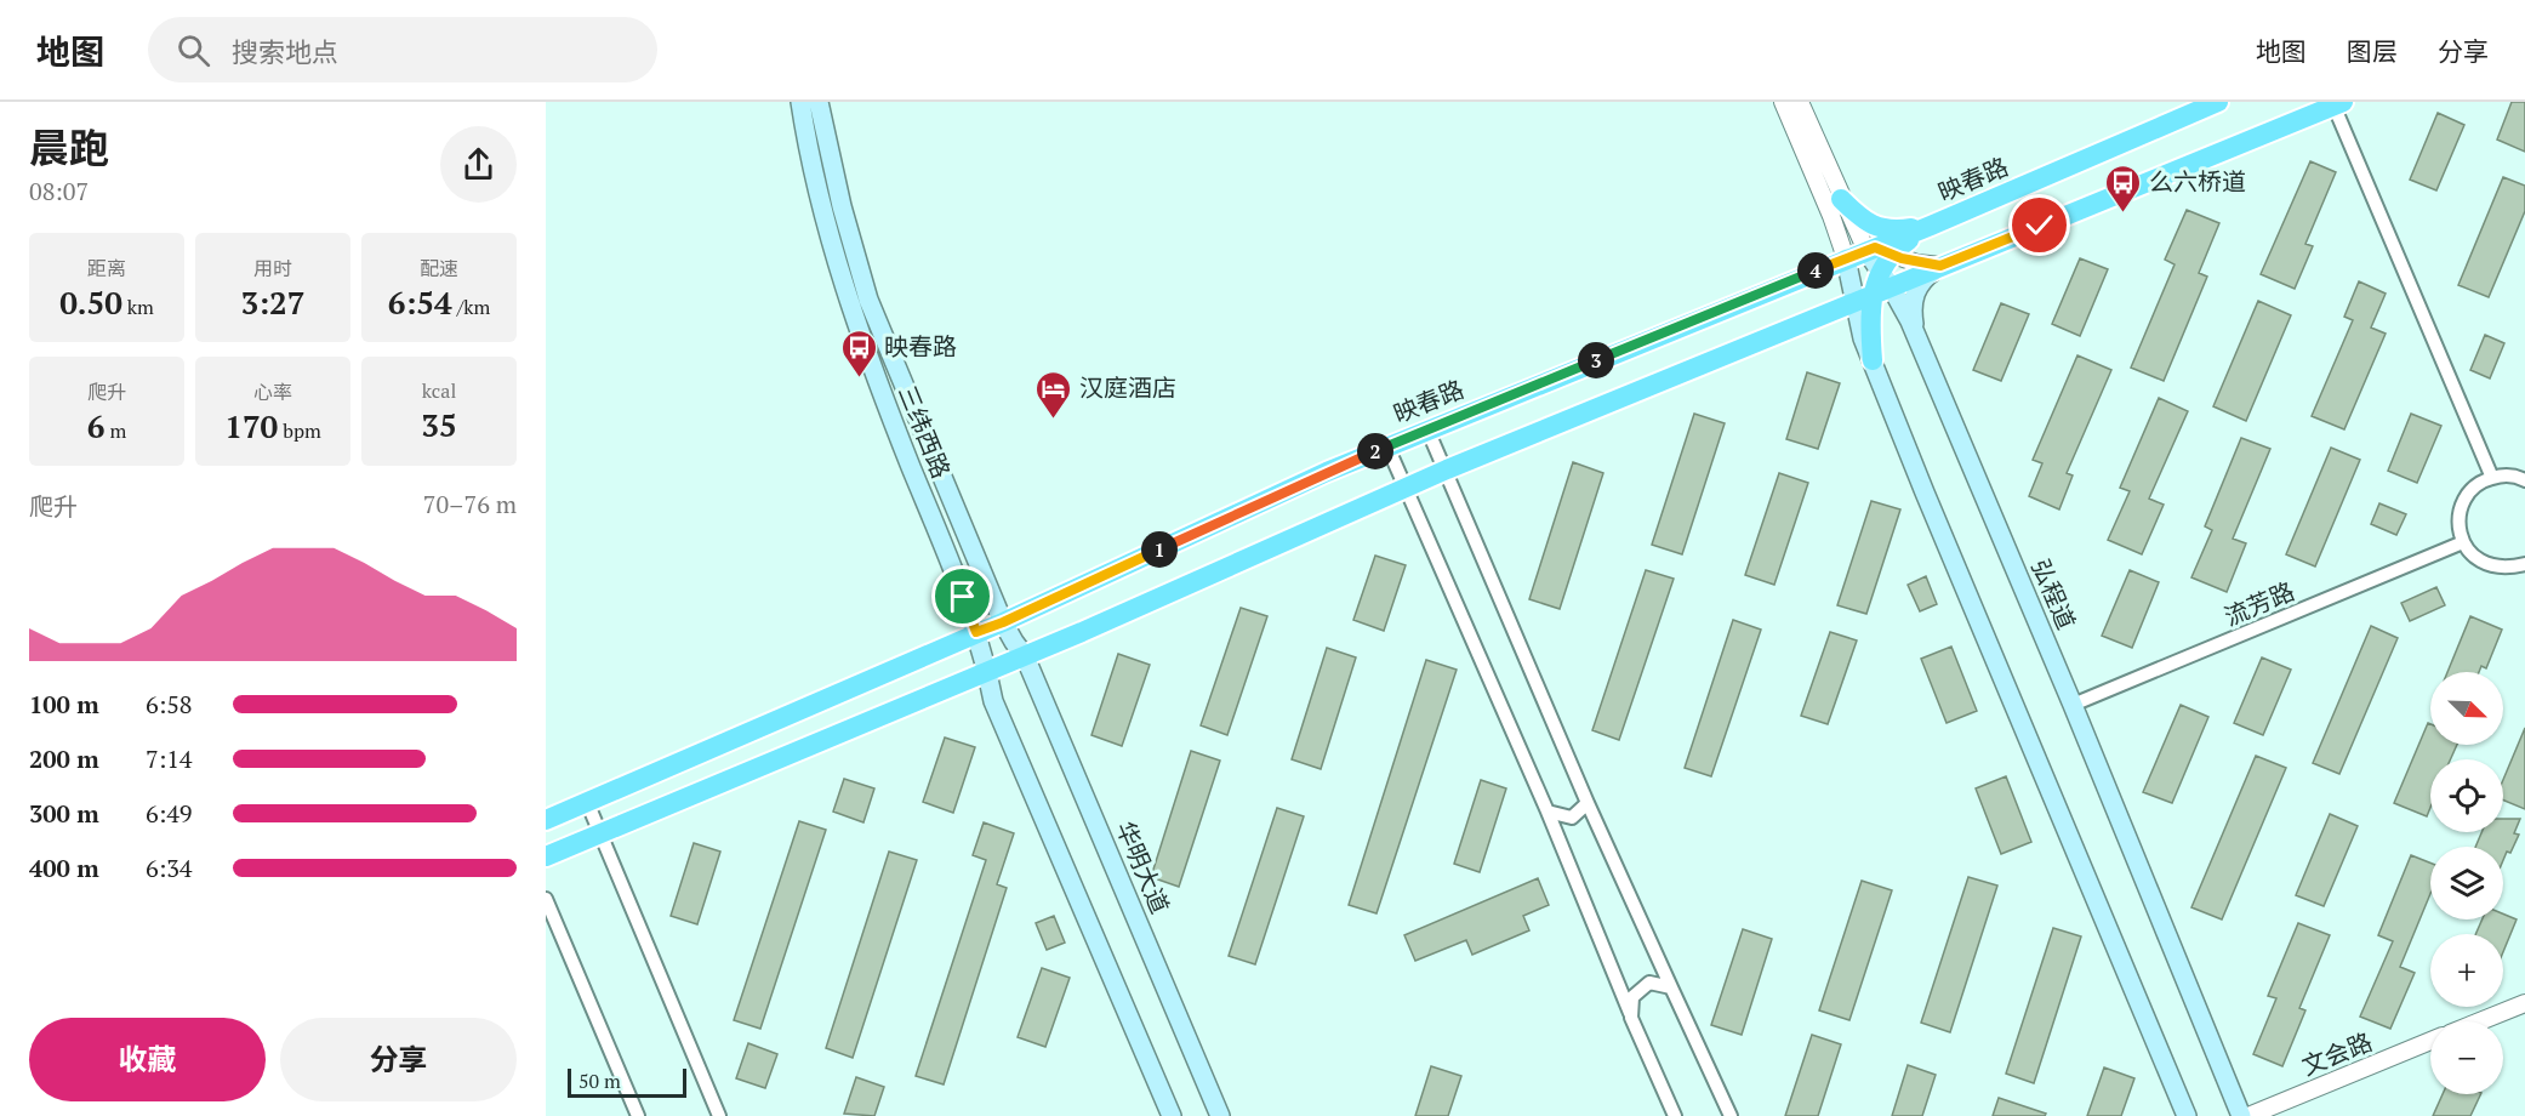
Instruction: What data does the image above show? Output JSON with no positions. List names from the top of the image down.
{
  "streets": {
    "main road": [
      "映春路",
      "三纬西路",
      "弘程道",
      "华明大道"
    ],
    "street": ["流芳路", "文会路"]
  },
  "crossings": [
    ["映春路", "三纬西路"],
    ["三纬西路", "华明大道"],
    ["弘程道", "流芳路"]
  ],
  "places": {
    "bus stop": ["么六桥道", "映春路"],
    "hotel": ["汉庭酒店"]
  },
  "scale_bar": "50 m",
  "north": "bottom right",
  "page": {
    "header": "地图",
    "search": "搜索地点",
    "nav": ["地图", "图层", "分享"],
    "heading": ["晨跑", "08:07"],
    "stats": [
      ["距离", "0.50 km"],
      ["用时", "3:27"],
      ["配速", "6:54 /km"],
      ["爬升", "6 m"],
      ["心率", "170 bpm"],
      ["kcal", "35"]
    ],
    "pins": [
      "4",
      "3",
      "2",
      "1"
    ],
    "chart": ["爬升", "70–76 m"],
    "map_buttons": ["+", "−"],
    "list": [
      {
        "name": "100 m",
        "note": "6:58"
      },
      {
        "name": "200 m",
        "note": "7:14"
      },
      {
        "name": "300 m",
        "note": "6:49"
      },
      {
        "name": "400 m",
        "note": "6:34"
      }
    ],
    "buttons": ["收藏", "分享"],
    "scale": "50 m"
  }
}
